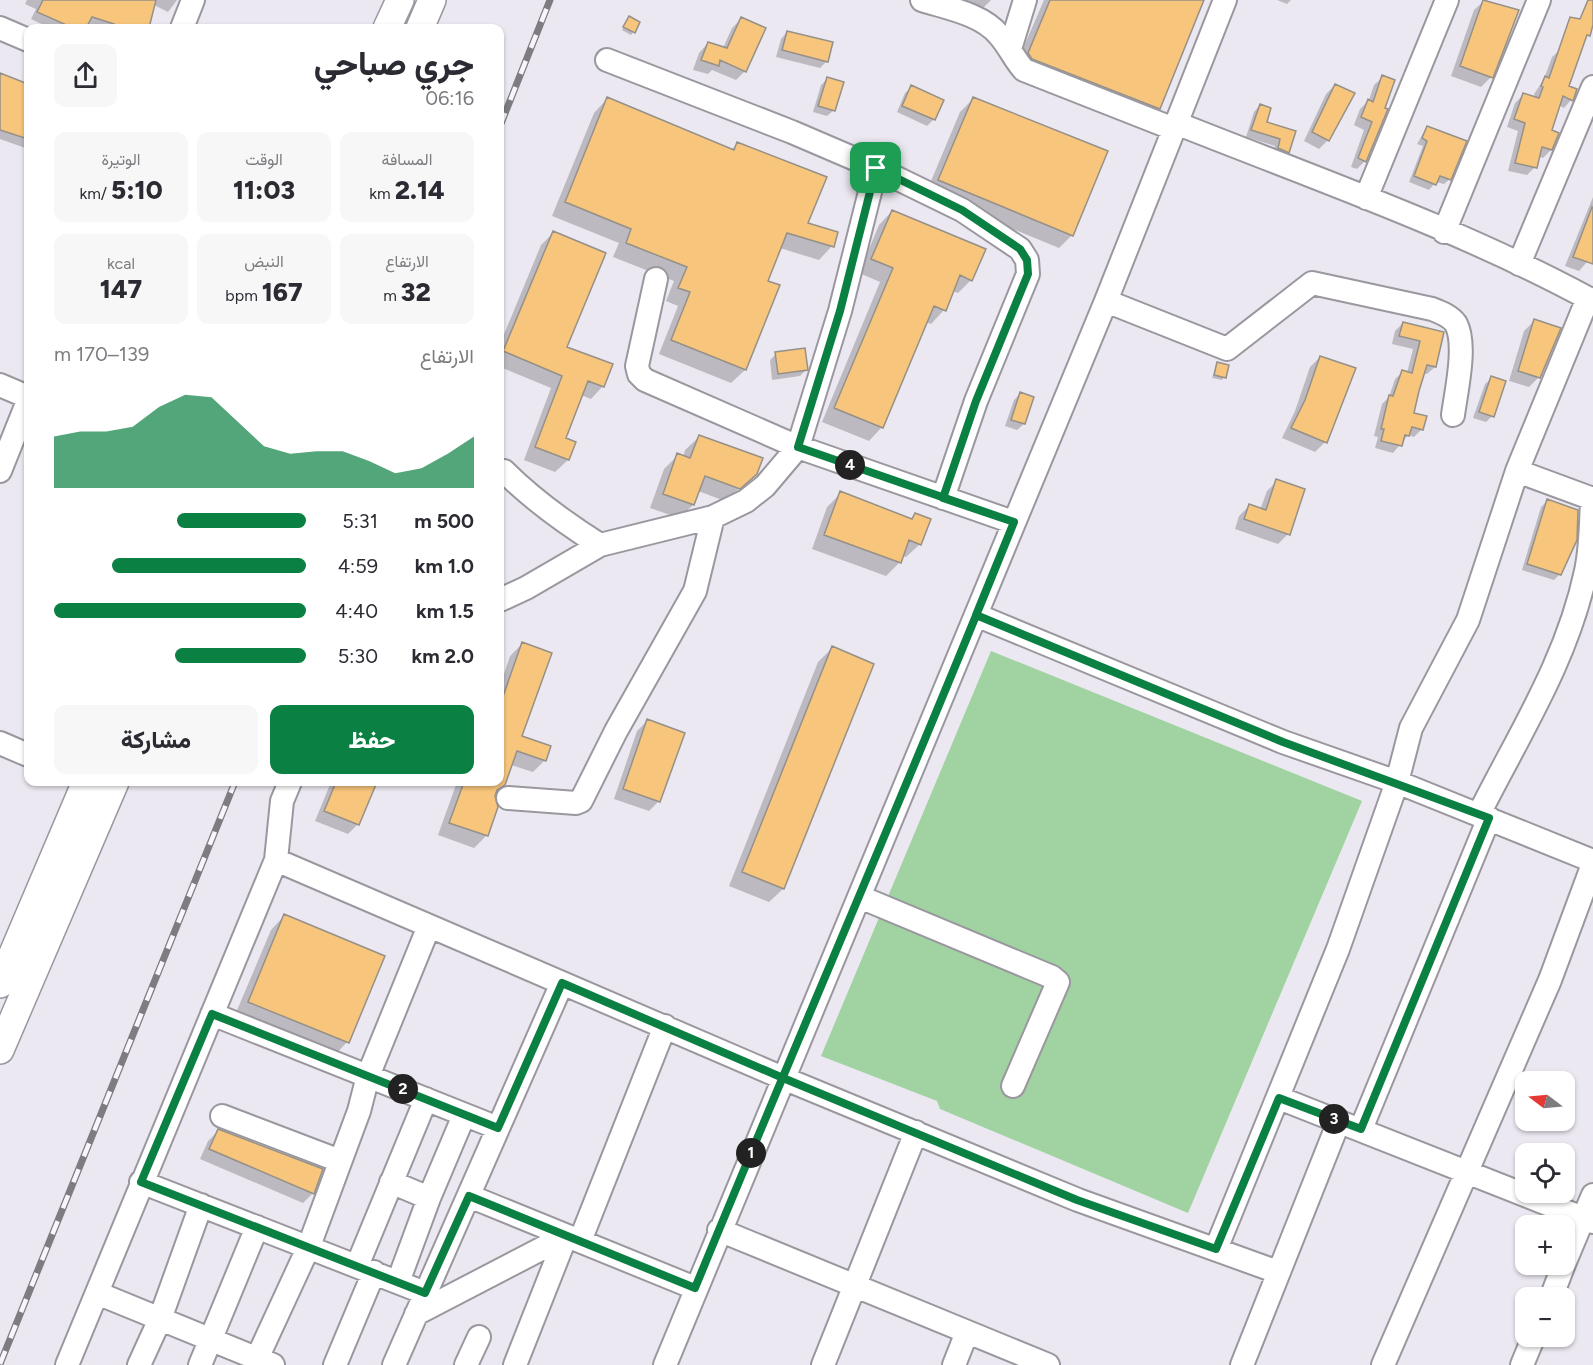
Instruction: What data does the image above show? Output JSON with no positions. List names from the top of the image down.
{
  "north": "left",
  "page": {
    "heading": ["جري صباحي", "06:16"],
    "stats": [
      ["المسافة", "2.14 km"],
      ["الوقت", "11:03"],
      ["الوتيرة", "5:10 /km"],
      ["الارتفاع", "32 m"],
      ["النبض", "167 bpm"],
      ["kcal", "147"]
    ],
    "chart": ["الارتفاع", "139–170 m"],
    "pins": [
      "4",
      "2",
      "3",
      "1"
    ],
    "list": [
      {
        "name": "500 m",
        "note": "5:31"
      },
      {
        "name": "1.0 km",
        "note": "4:59"
      },
      {
        "name": "1.5 km",
        "note": "4:40"
      },
      {
        "name": "2.0 km",
        "note": "5:30"
      }
    ],
    "buttons": ["حفظ", "مشاركة"],
    "map_buttons": ["+", "−"]
  }
}
